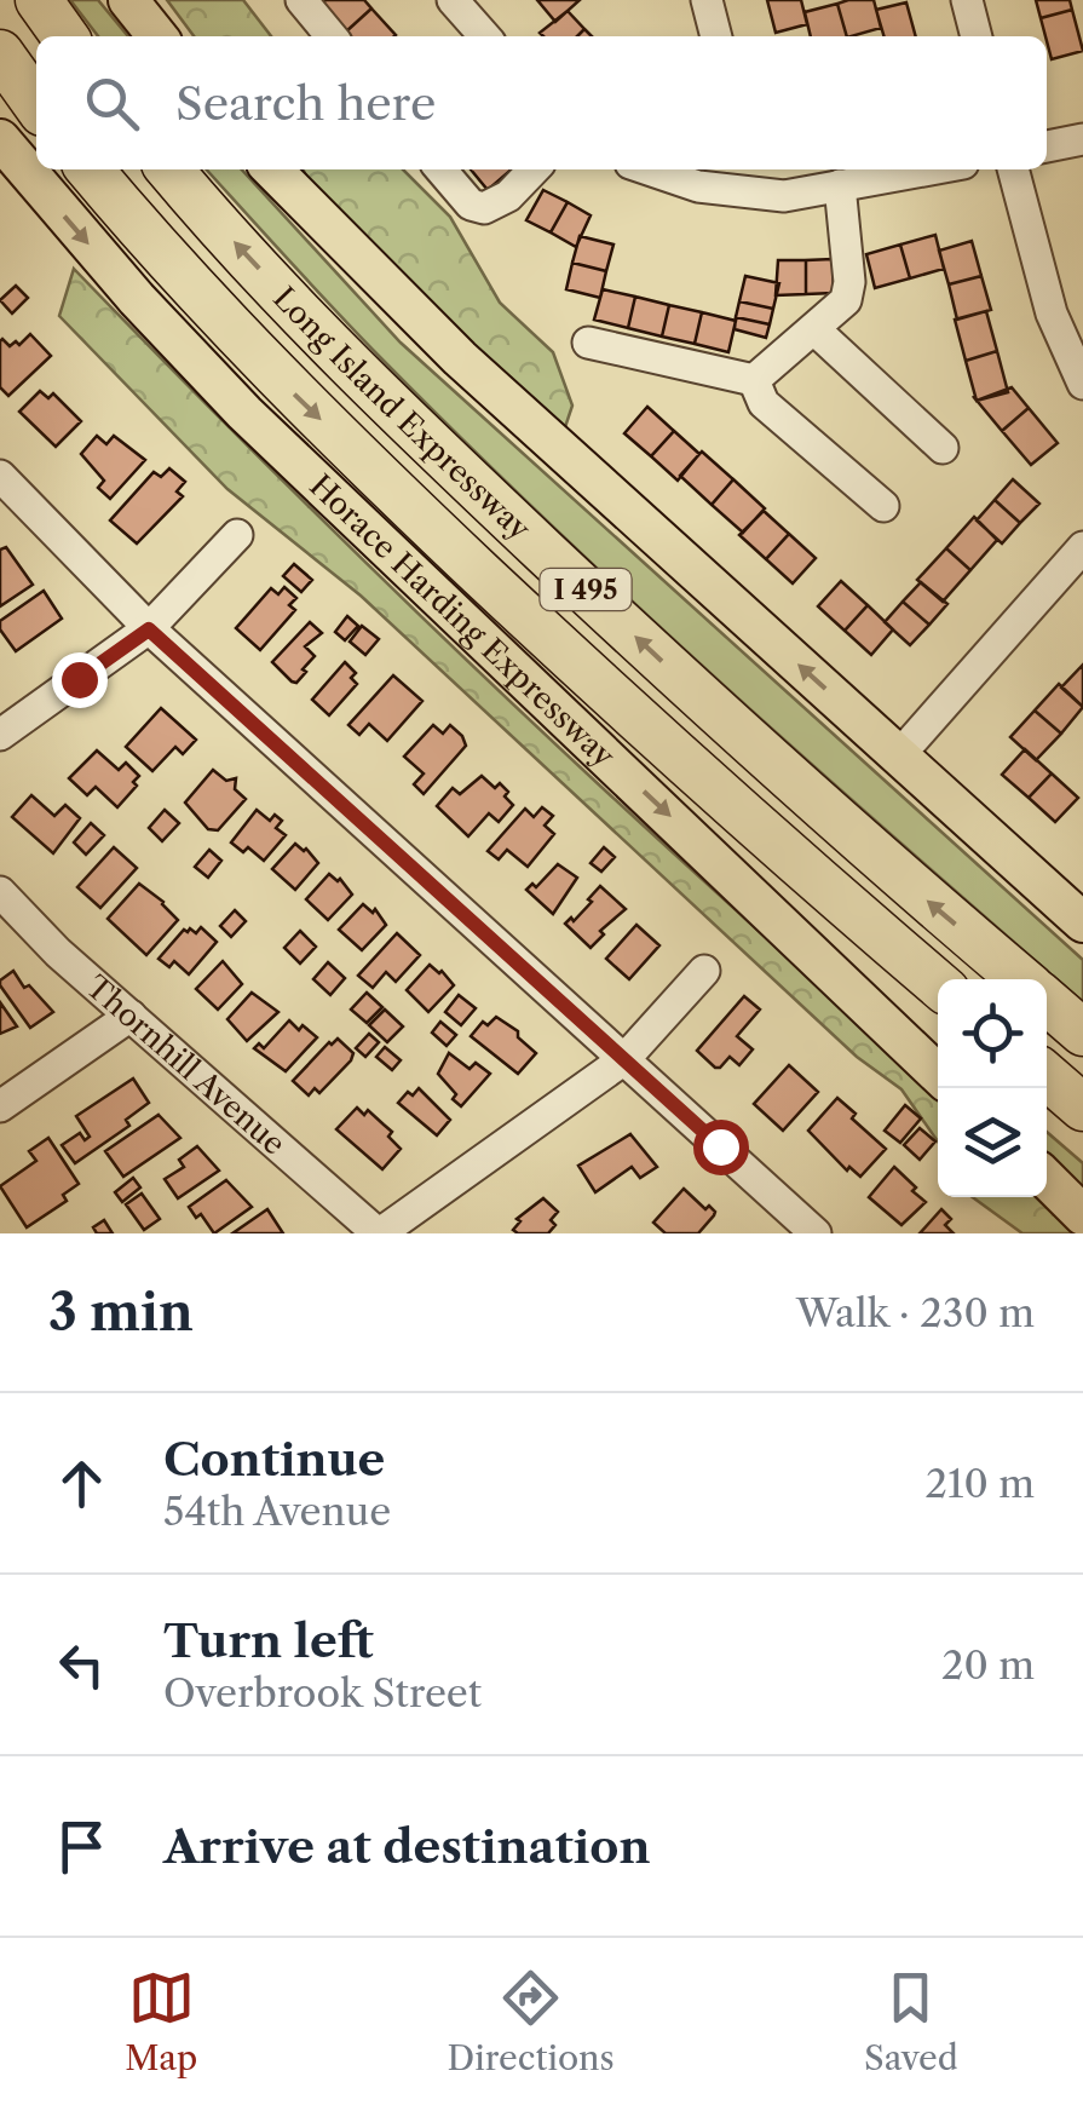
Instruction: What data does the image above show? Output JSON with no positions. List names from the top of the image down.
{
  "streets": {
    "highway": ["Long Island Expressway", "I 495"],
    "main road": ["Horace Harding Expressway"],
    "street": ["Thornhill Avenue"]
  },
  "page": {
    "search": "Search here",
    "heading": ["3 min", "Walk · 230 m"],
    "list": [
      ["Continue", "54th Avenue", "210 m"],
      ["Turn left", "Overbrook Street", "20 m"],
      "Arrive at destination"
    ],
    "nav": ["Map", "Directions", "Saved"]
  }
}
